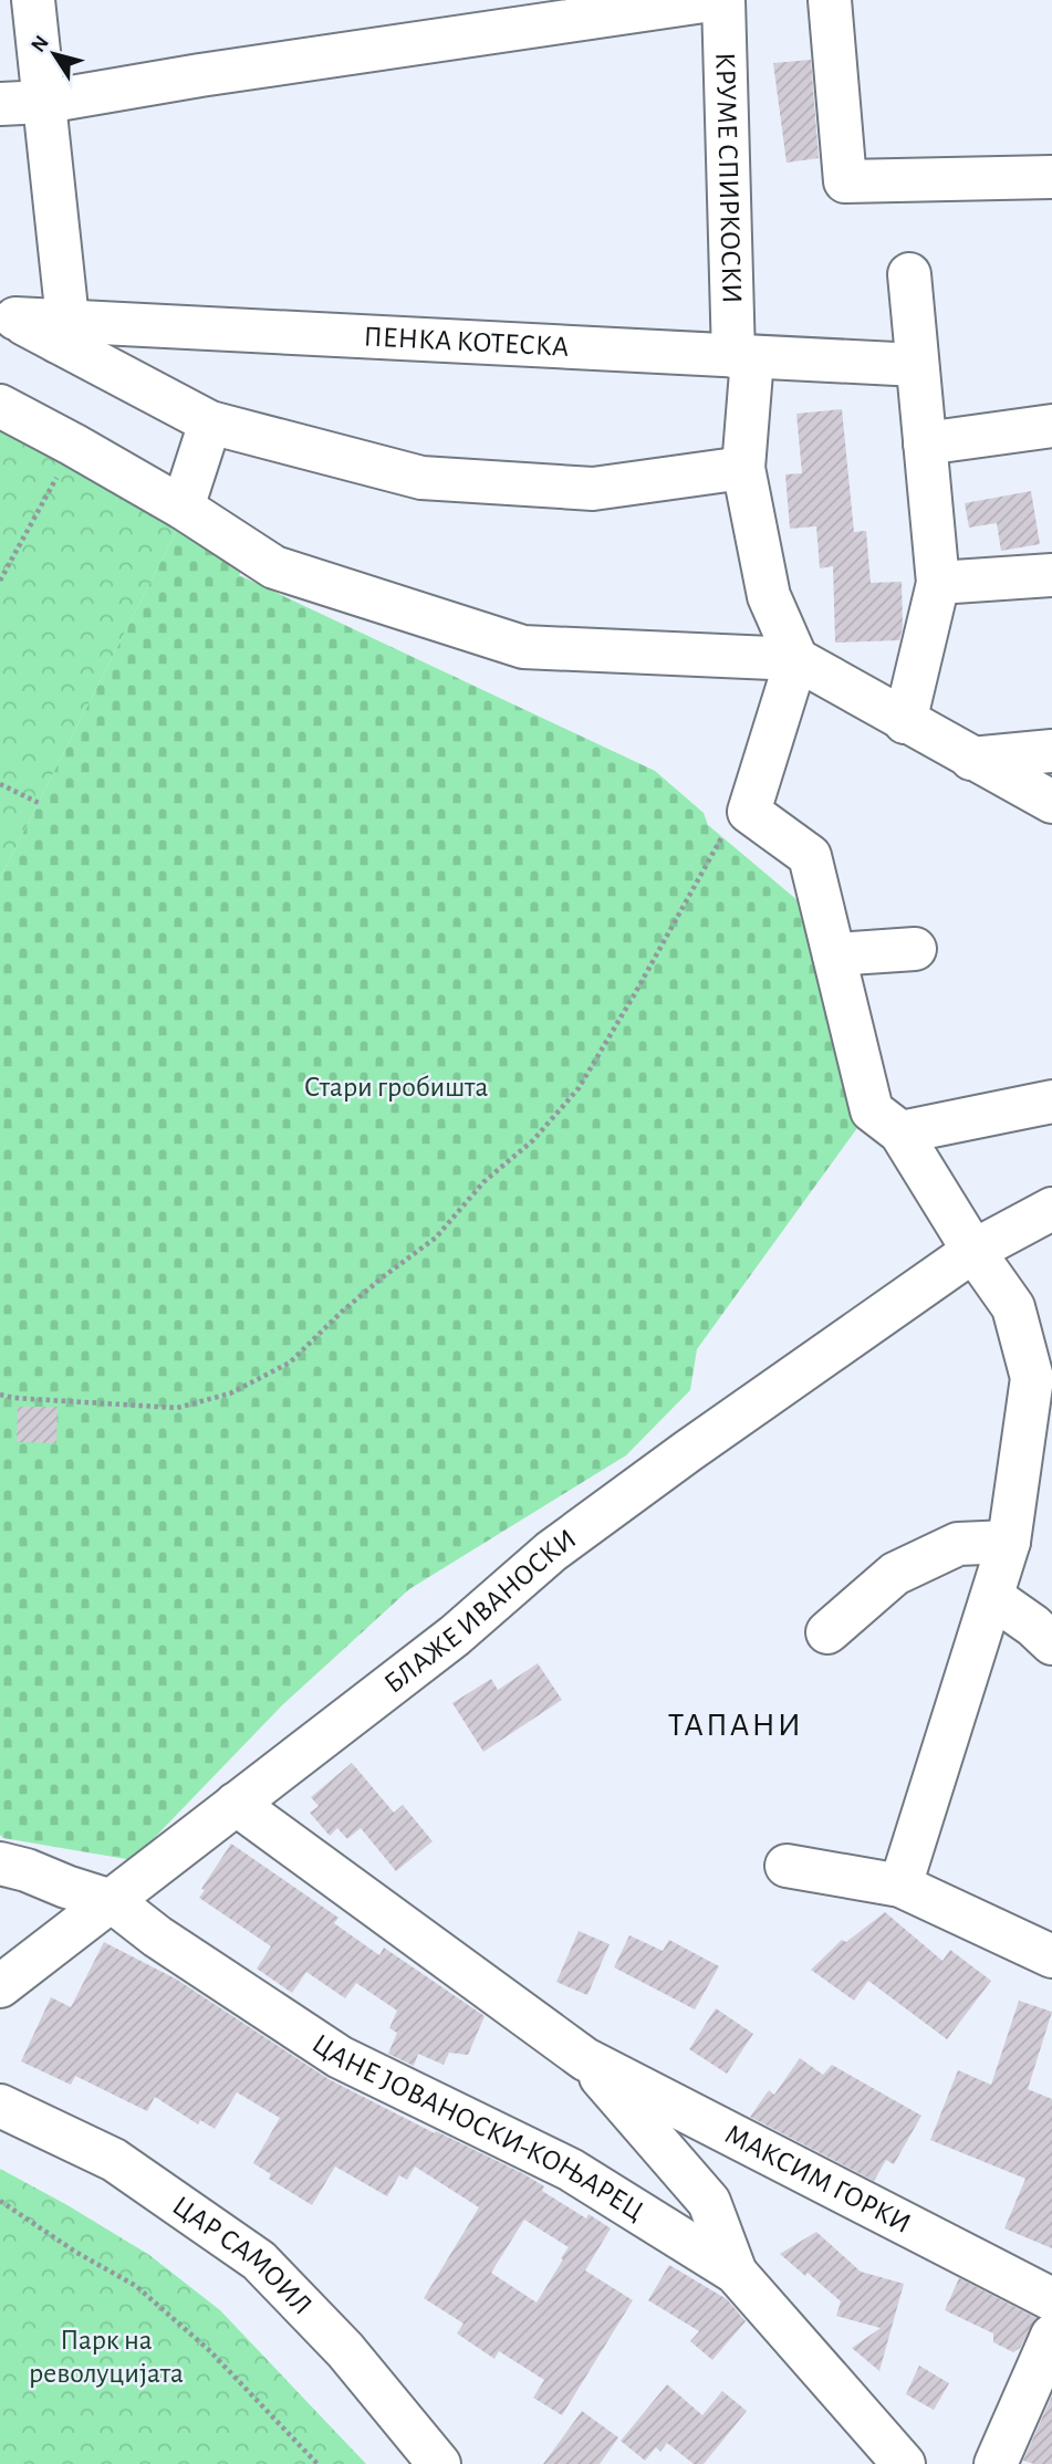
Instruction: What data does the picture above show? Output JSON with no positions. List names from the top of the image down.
{
  "streets": {
    "street": [
      "КРУМЕ СПИРКОСКИ",
      "ПЕНКА КОТЕСКА",
      "БЛАЖЕ ИВАНОСКИ",
      "ЦАНЕ ЈОВАНОСКИ-КОЊАРЕЦ",
      "МАКСИМ ГОРКИ",
      "ЦАР САМОИЛ"
    ]
  },
  "crossings": [
    ["КРУМЕ СПИРКОСКИ", "ПЕНКА КОТЕСКА"],
    ["БЛАЖЕ ИВАНОСКИ", "ЦАНЕ ЈОВАНОСКИ-КОЊАРЕЦ"],
    ["БЛАЖЕ ИВАНОСКИ", "МАКСИМ ГОРКИ"],
    ["ЦАНЕ ЈОВАНОСКИ-КОЊАРЕЦ", "МАКСИМ ГОРКИ"]
  ],
  "districts": ["ТАПАНИ"],
  "parks": ["Стари гробишта", "Парк на револуцијата"],
  "north": "top left"
}
